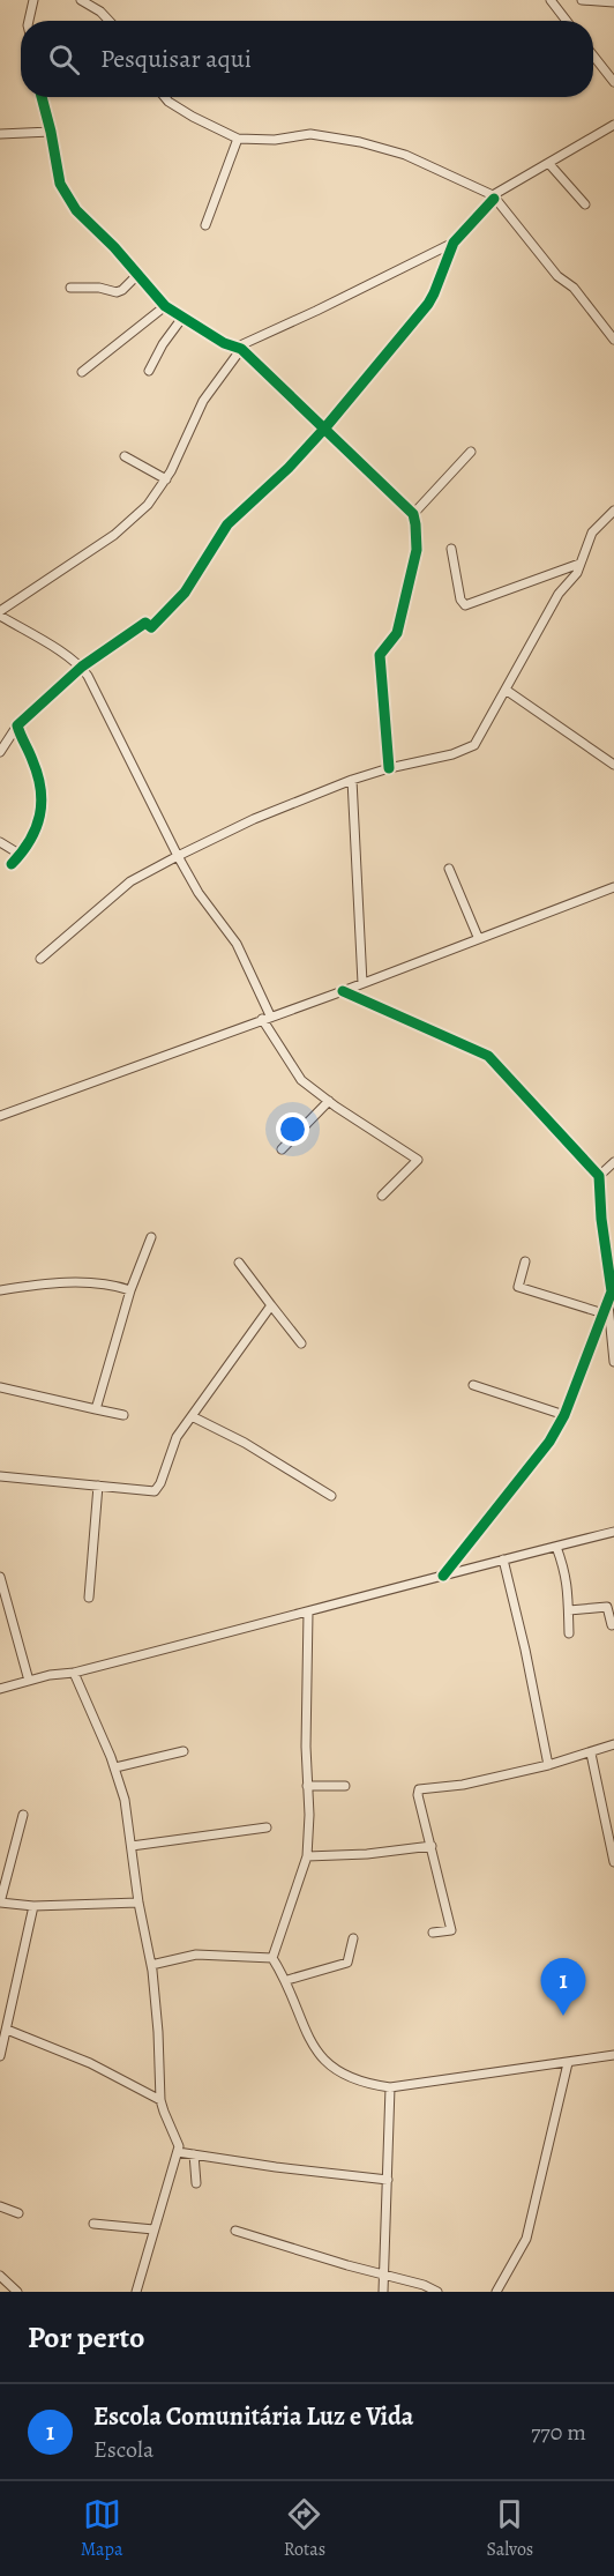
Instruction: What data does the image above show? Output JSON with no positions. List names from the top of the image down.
{
  "page": {
    "search": "Pesquisar aqui",
    "pins": "1",
    "heading": "Por perto",
    "list": [
      {
        "mark": "1",
        "name": "Escola Comunitária Luz e Vida",
        "note": "Escola",
        "value": "770 m"
      }
    ],
    "nav": ["Mapa", "Rotas", "Salvos"]
  }
}
